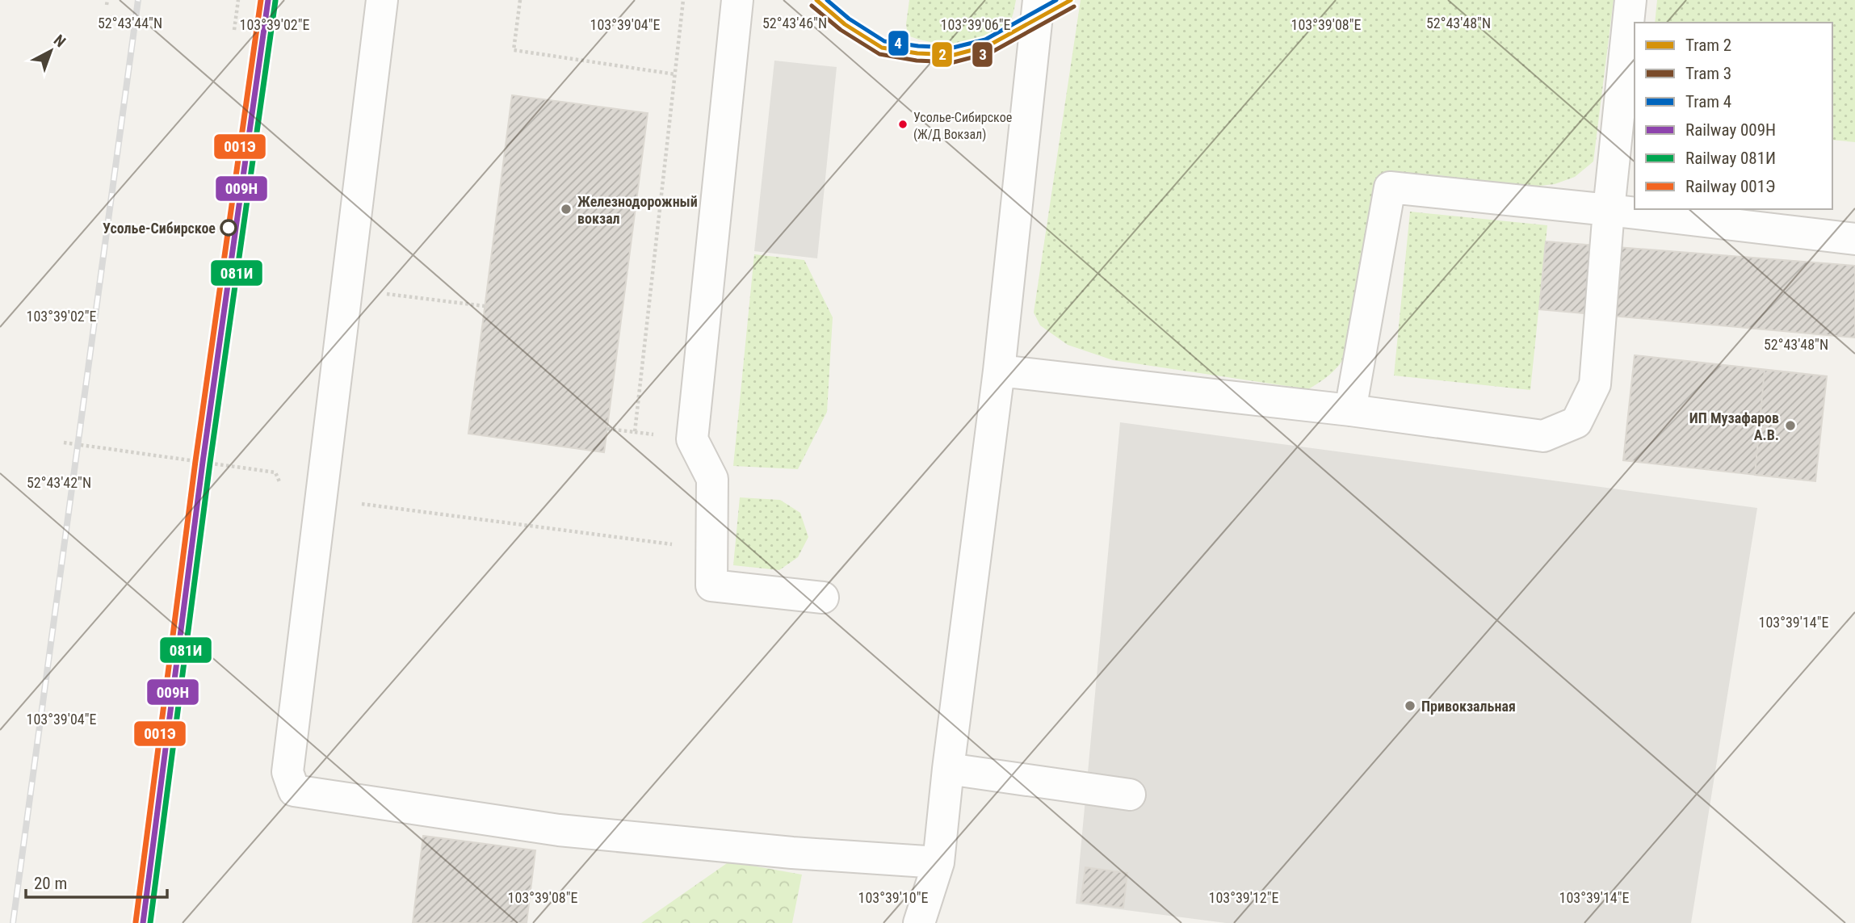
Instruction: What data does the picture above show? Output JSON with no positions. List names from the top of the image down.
{
  "places": [
    "Усолье-Сибирское (Ж/Д Вокзал)",
    "Железнодорожный вокзал",
    "Усолье-Сибирское",
    "ИП Музафаров А.В.",
    "Привокзальная"
  ],
  "lines": [
    "tram line 2",
    "tram line 4",
    "rail line 009Н",
    "rail line 001Э",
    "rail line 081И",
    "tram line 3"
  ],
  "legend": [
    "Tram 2",
    "Tram 3",
    "Tram 4",
    "Railway 009Н",
    "Railway 081И",
    "Railway 001Э"
  ],
  "scale_bar": "20 m",
  "north": "top right",
  "coordinates": [
    "52°43'44\"N",
    "52°43'46\"N",
    "52°43'48\"N",
    "103°39'02\"E",
    "103°39'04\"E",
    "103°39'06\"E",
    "103°39'08\"E",
    "52°43'42\"N",
    "103°39'14\"E",
    "103°39'10\"E",
    "103°39'12\"E"
  ]
}
